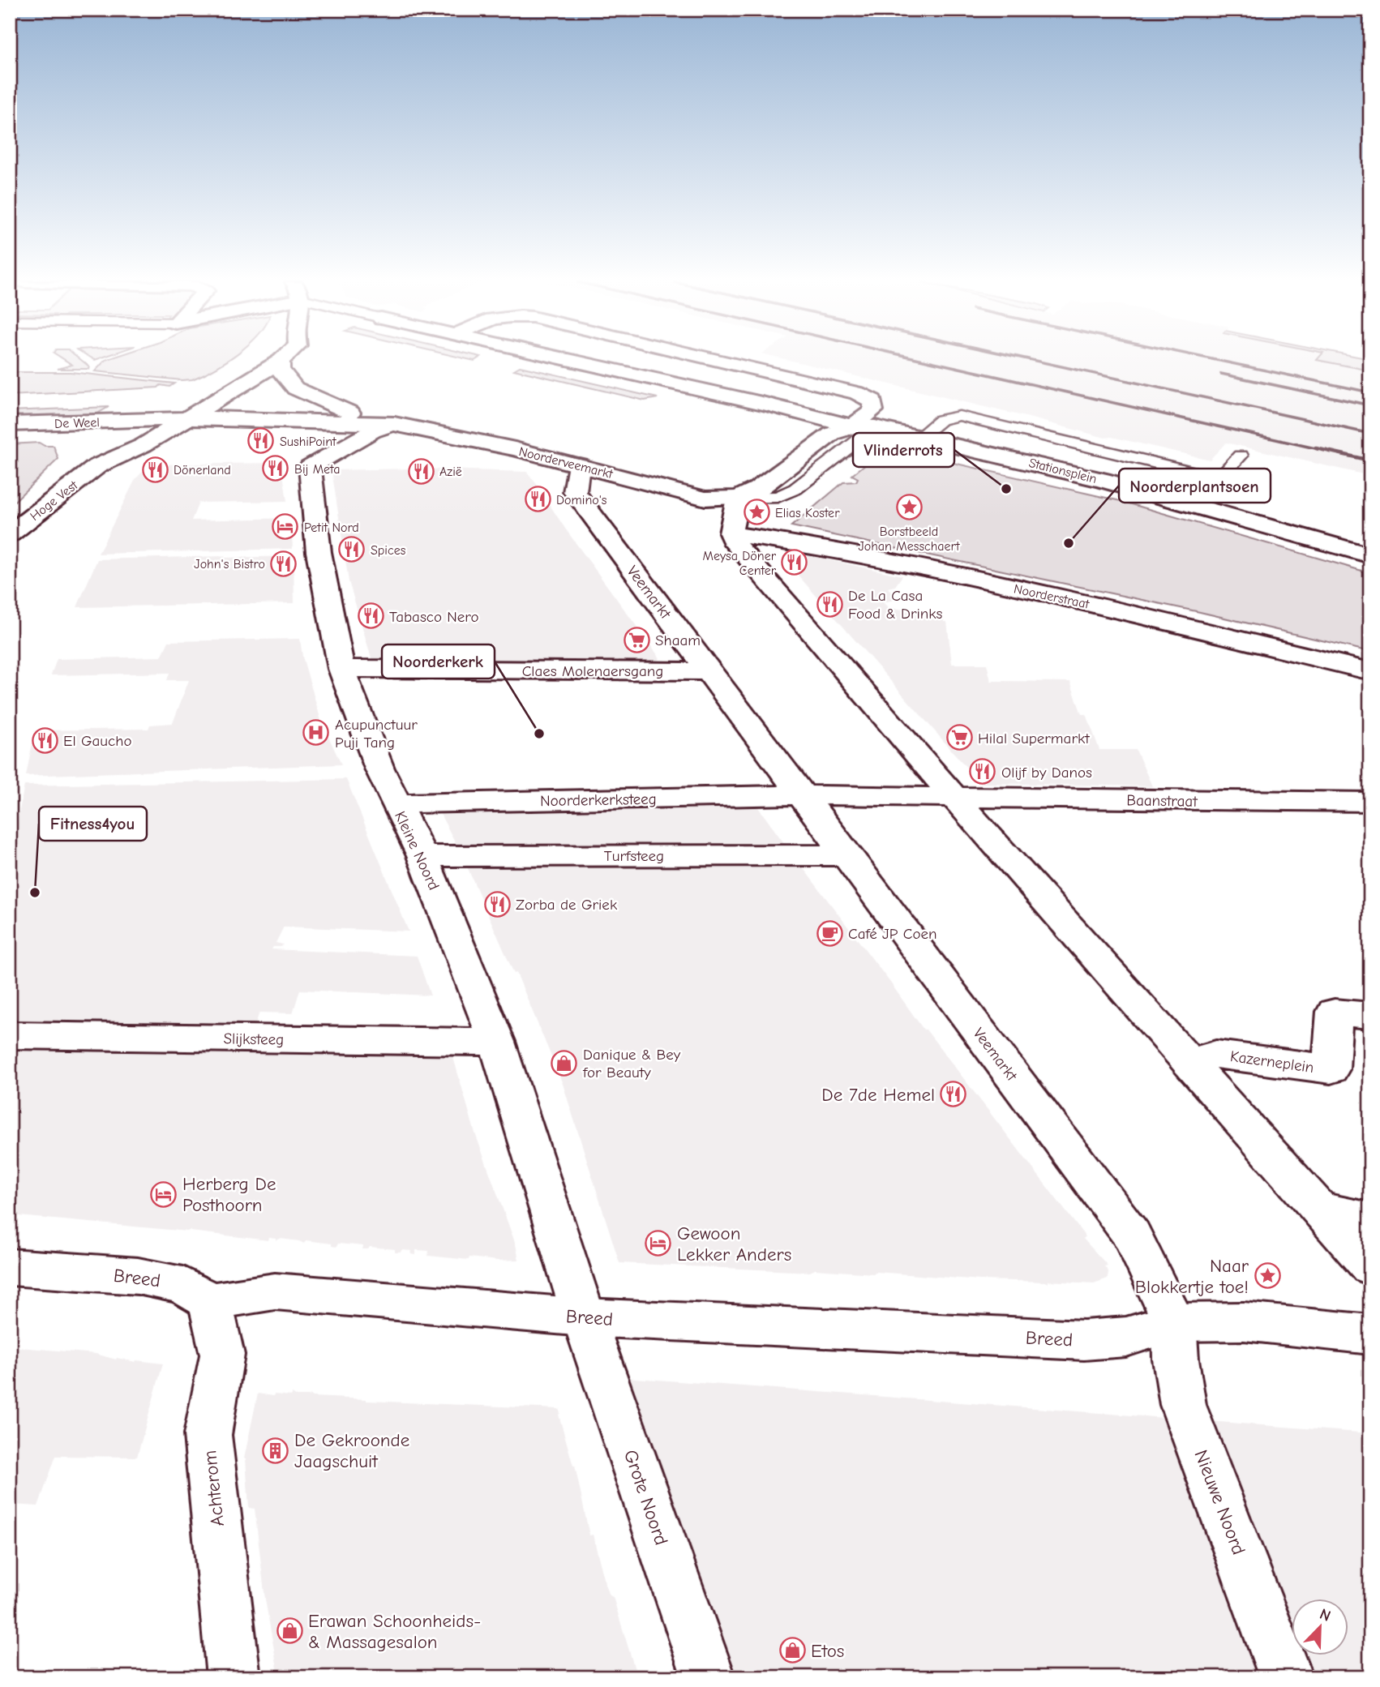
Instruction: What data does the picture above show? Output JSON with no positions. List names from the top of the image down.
{
  "streets": {
    "street": [
      "De Weel",
      "Noorderveemarkt",
      "Stationsplein",
      "Hoge Vest",
      "Veemarkt",
      "Noorderstraat",
      "Claes Molenaersgang",
      "Noorderkerksteeg",
      "Baanstraat",
      "Kleine Noord",
      "Turfsteeg",
      "Slijksteeg",
      "Kazerneplein",
      "Breed",
      "Achterom",
      "Grote Noord",
      "Nieuwe Noord"
    ]
  },
  "crossings": [
    ["De Weel", "Noorderveemarkt"],
    ["De Weel", "Hoge Vest"],
    ["Noorderveemarkt", "Stationsplein"],
    ["Noorderveemarkt", "Hoge Vest"],
    ["Noorderveemarkt", "Veemarkt"],
    ["Noorderveemarkt", "Kleine Noord"],
    ["Veemarkt", "Claes Molenaersgang"],
    ["Veemarkt", "Noorderkerksteeg"],
    ["Veemarkt", "Turfsteeg"],
    ["Veemarkt", "Breed"],
    ["Veemarkt", "Nieuwe Noord"],
    ["Claes Molenaersgang", "Kleine Noord"],
    ["Noorderkerksteeg", "Kleine Noord"],
    ["Kleine Noord", "Turfsteeg"],
    ["Kleine Noord", "Slijksteeg"],
    ["Kleine Noord", "Breed"],
    ["Kleine Noord", "Grote Noord"],
    ["Breed", "Achterom"],
    ["Breed", "Grote Noord"],
    ["Breed", "Nieuwe Noord"]
  ],
  "places": {
    "restaurant": [
      "SushiPoint",
      "Bij Meta",
      "Dönerland",
      "Azië",
      "Domino's",
      "Spices",
      "Meysa Döner Center",
      "John's Bistro",
      "De La Casa Food & Drinks",
      "Tabasco Nero",
      "El Gaucho",
      "Olijf by Danos",
      "Zorba de Griek",
      "De 7de Hemel"
    ],
    "other": [
      "Vlinderrots",
      "Noorderplantsoen",
      "Noorderkerk",
      "Fitness4you"
    ],
    "place": ["Borstbeeld Johan Messchaert", "Elias Koster", "Naar Blokkertje toe!"],
    "hotel": ["Petit Nord", "Herberg De Posthoorn", "Gewoon Lekker Anders"],
    "supermarket": ["Shaam", "Hilal Supermarkt"],
    "hospital": ["Acupunctuur Puji Tang"],
    "cafe": ["Café JP Coen"],
    "shop": ["Danique & Bey for Beauty", "Erawan Schoonheids- & Massagesalon", "Etos"],
    "building": ["De Gekroonde Jaagschuit"]
  },
  "north": "top right"
}
